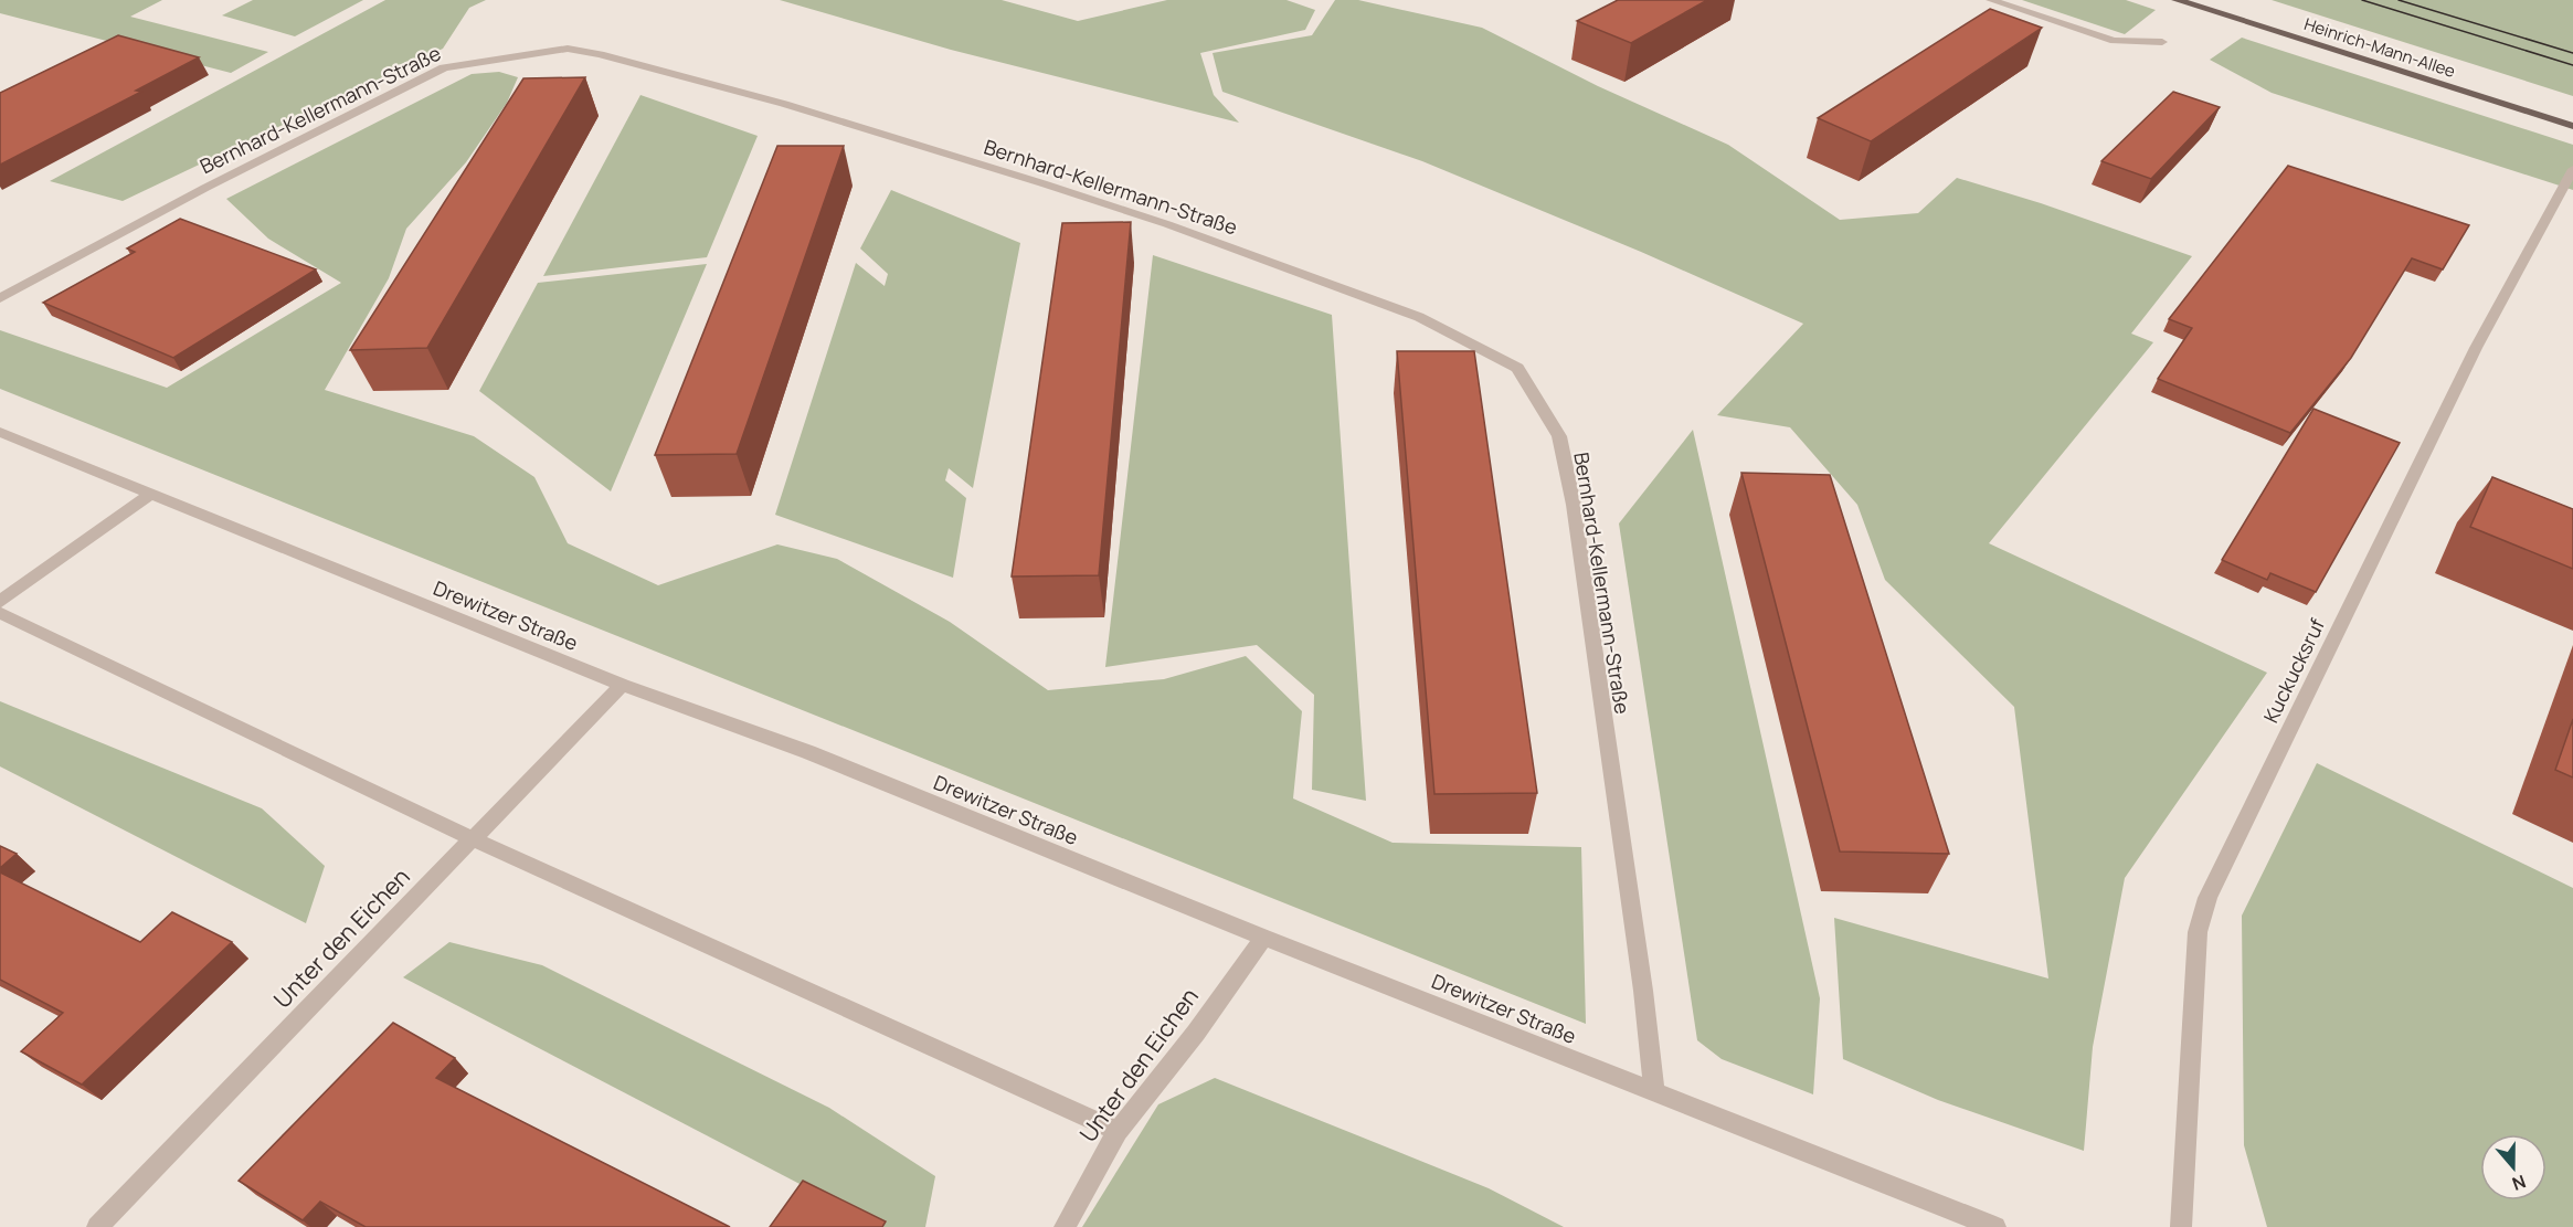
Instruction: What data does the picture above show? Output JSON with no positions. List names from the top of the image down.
{
  "streets": {
    "main road": ["Heinrich-Mann-Allee"],
    "street": [
      "Bernhard-Kellermann-Straße",
      "Drewitzer Straße",
      "Kuckucksruf",
      "Unter den Eichen"
    ]
  },
  "crossings": [
    ["Bernhard-Kellermann-Straße", "Drewitzer Straße"],
    ["Drewitzer Straße", "Unter den Eichen"]
  ],
  "north": "bottom"
}
